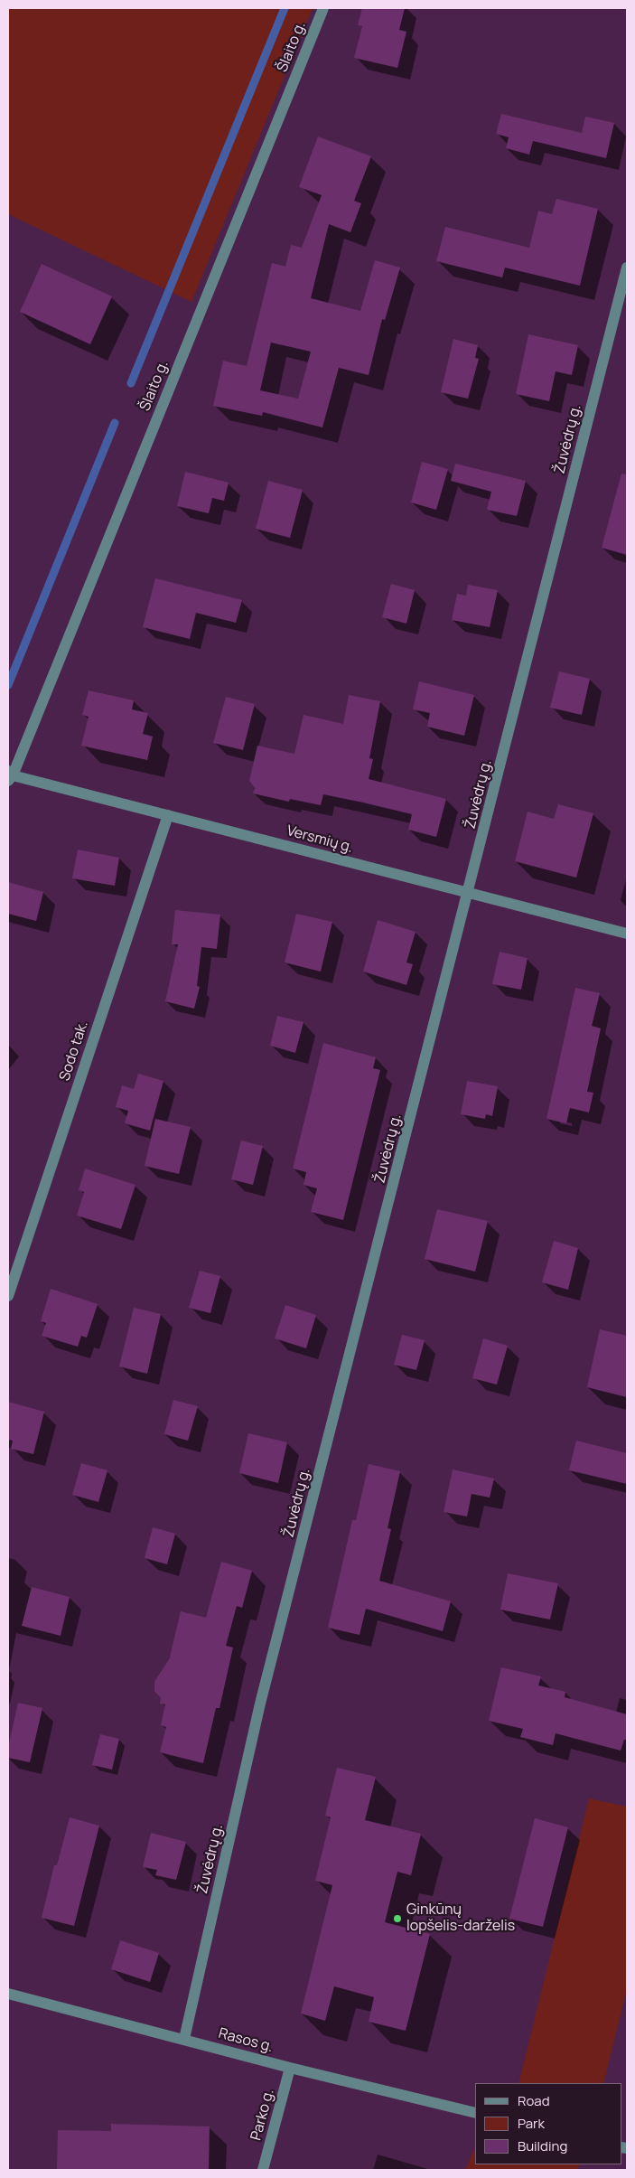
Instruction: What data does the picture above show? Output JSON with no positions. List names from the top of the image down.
{
  "streets": {
    "street": [
      "Šlaito g.",
      "Žuvėdrų g.",
      "Versmių g.",
      "Sodo tak.",
      "Rasos g.",
      "Parko g."
    ]
  },
  "crossings": [
    ["Šlaito g.", "Versmių g."],
    ["Žuvėdrų g.", "Versmių g."],
    ["Žuvėdrų g.", "Rasos g."],
    ["Versmių g.", "Sodo tak."],
    ["Rasos g.", "Parko g."]
  ],
  "places": ["Ginkūnų lopšelis-darželis"],
  "legend": ["Road", "Park", "Building"]
}
